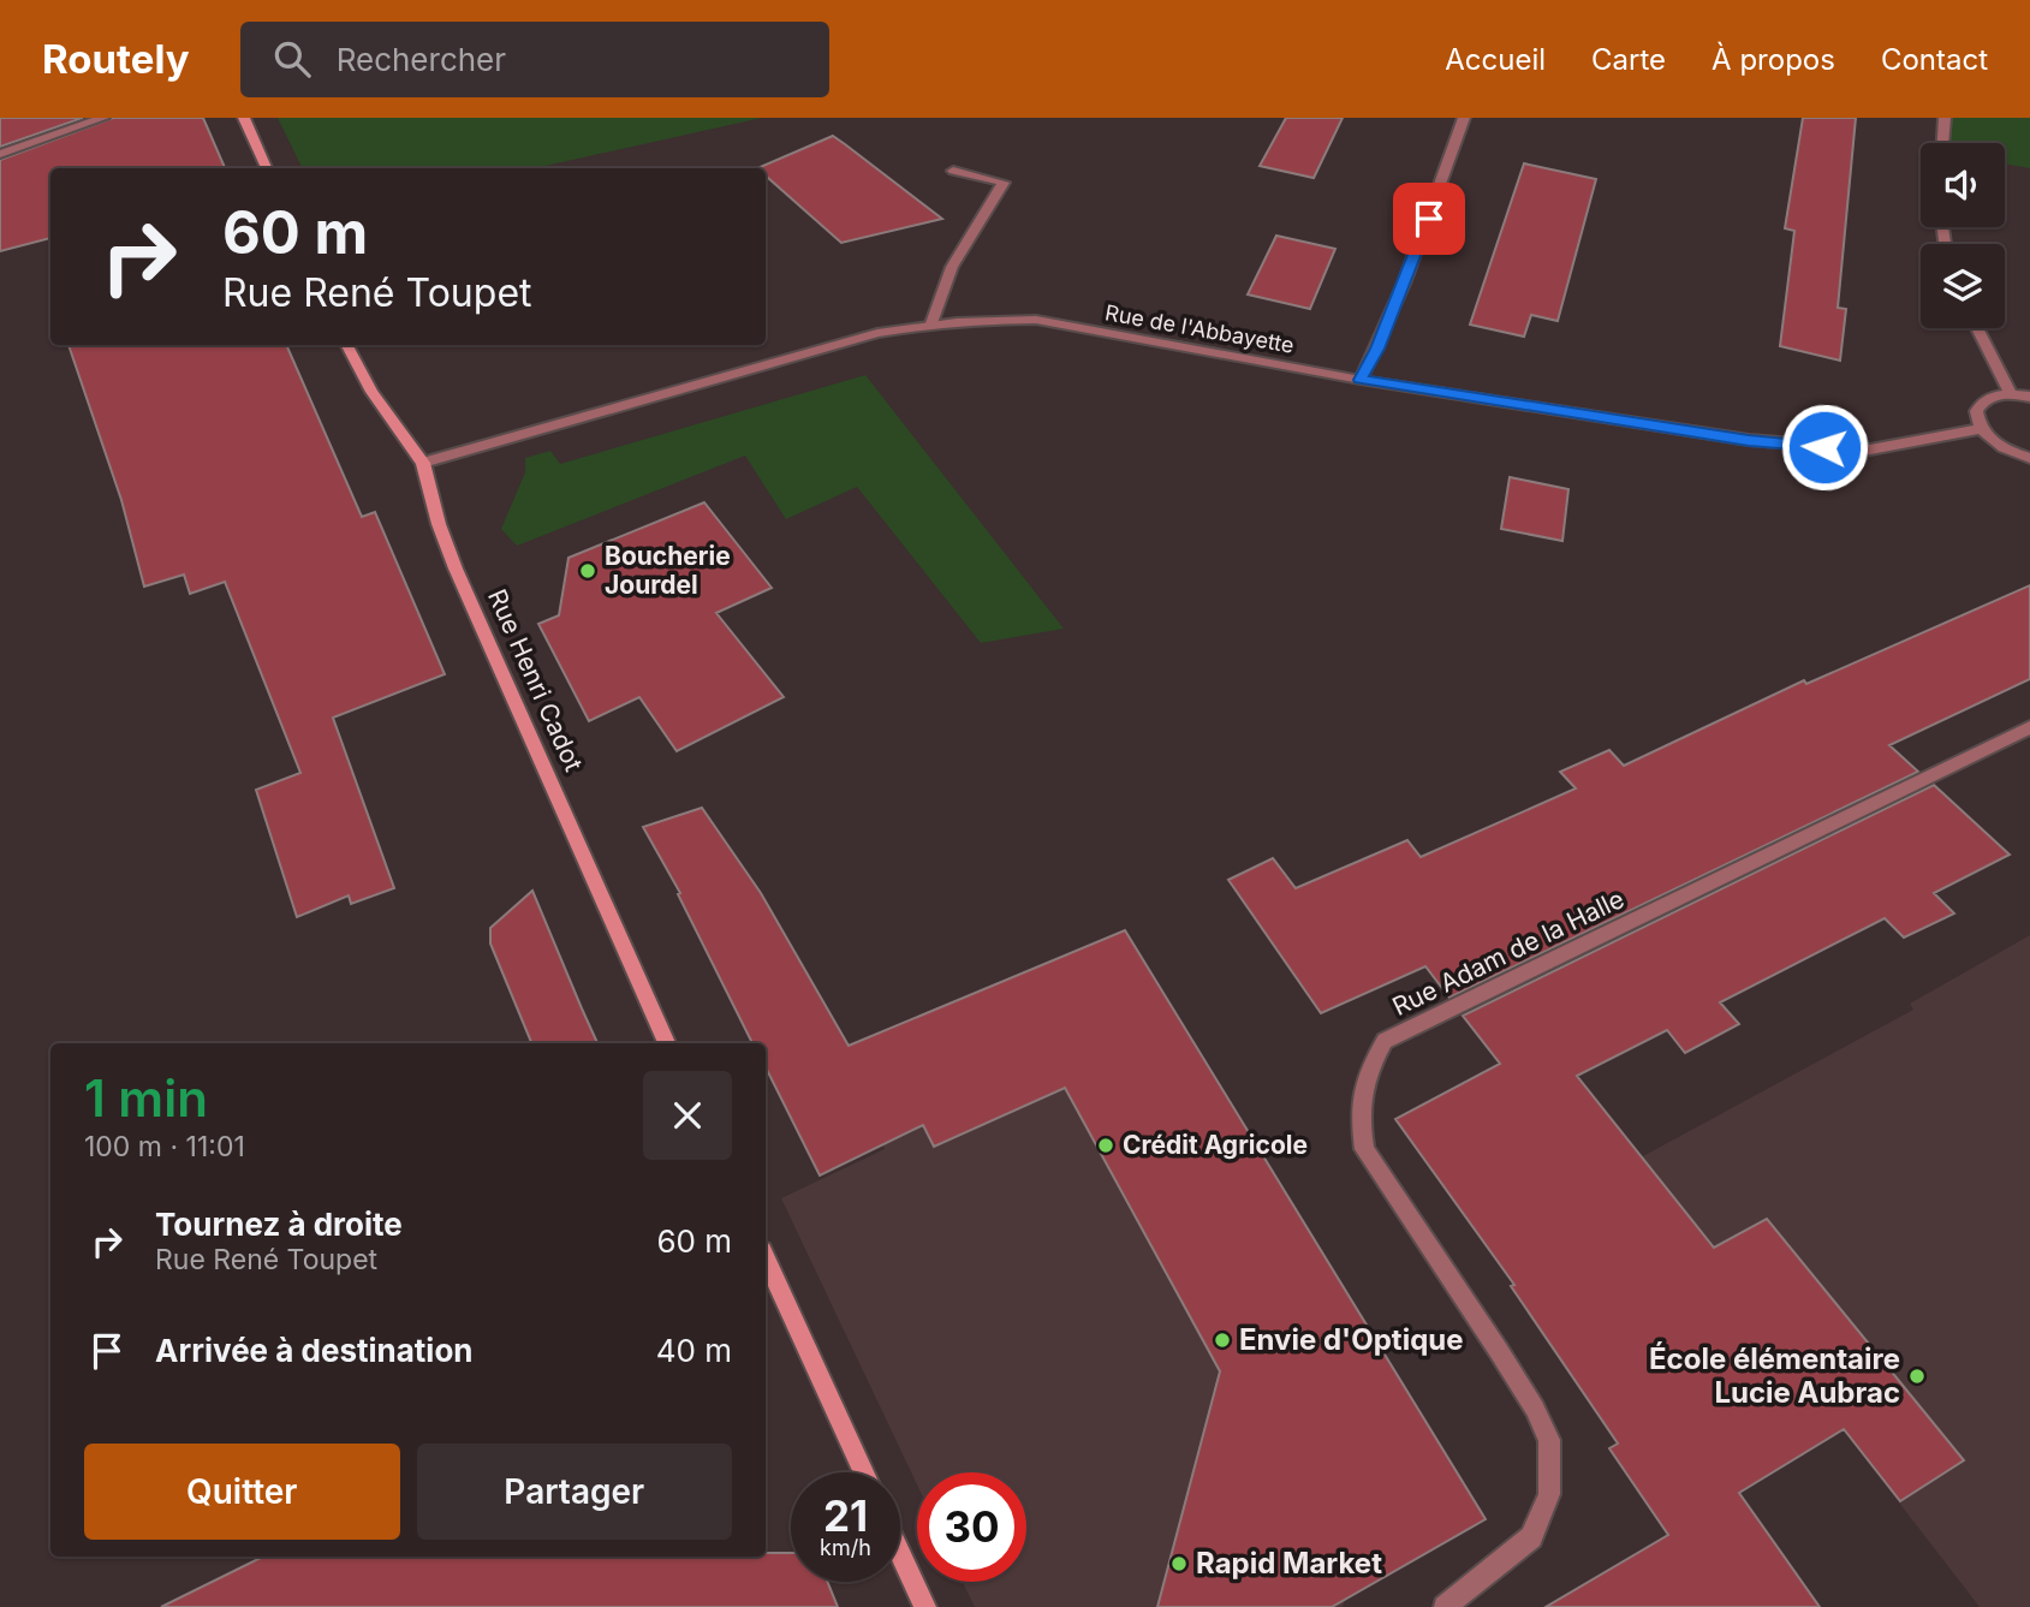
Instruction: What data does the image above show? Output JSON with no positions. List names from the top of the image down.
{
  "streets": {
    "main road": ["Rue Henri Cadot"],
    "street": ["Rue de l'Abbayette", "Rue Adam de la Halle"]
  },
  "crossings": [
    ["Rue de l'Abbayette", "Rue Henri Cadot"]
  ],
  "places": [
    "Boucherie Jourdel",
    "Crédit Agricole",
    "Envie d'Optique",
    "École élémentaire Lucie Aubrac",
    "Rapid Market"
  ],
  "page": {
    "header": "Routely",
    "search": "Rechercher",
    "nav": [
      "Accueil",
      "Carte",
      "À propos",
      "Contact"
    ],
    "turn": ["60 m", "Rue René Toupet"],
    "heading": ["1 min", "100 m · 11:01"],
    "list": [
      {
        "name": "Tournez à droite",
        "note": "Rue René Toupet",
        "value": "60 m"
      },
      {
        "name": "Arrivée à destination",
        "value": "40 m"
      }
    ],
    "buttons": ["Quitter", "Partager"],
    "speed": "21 km/h",
    "limit": "30"
  }
}
